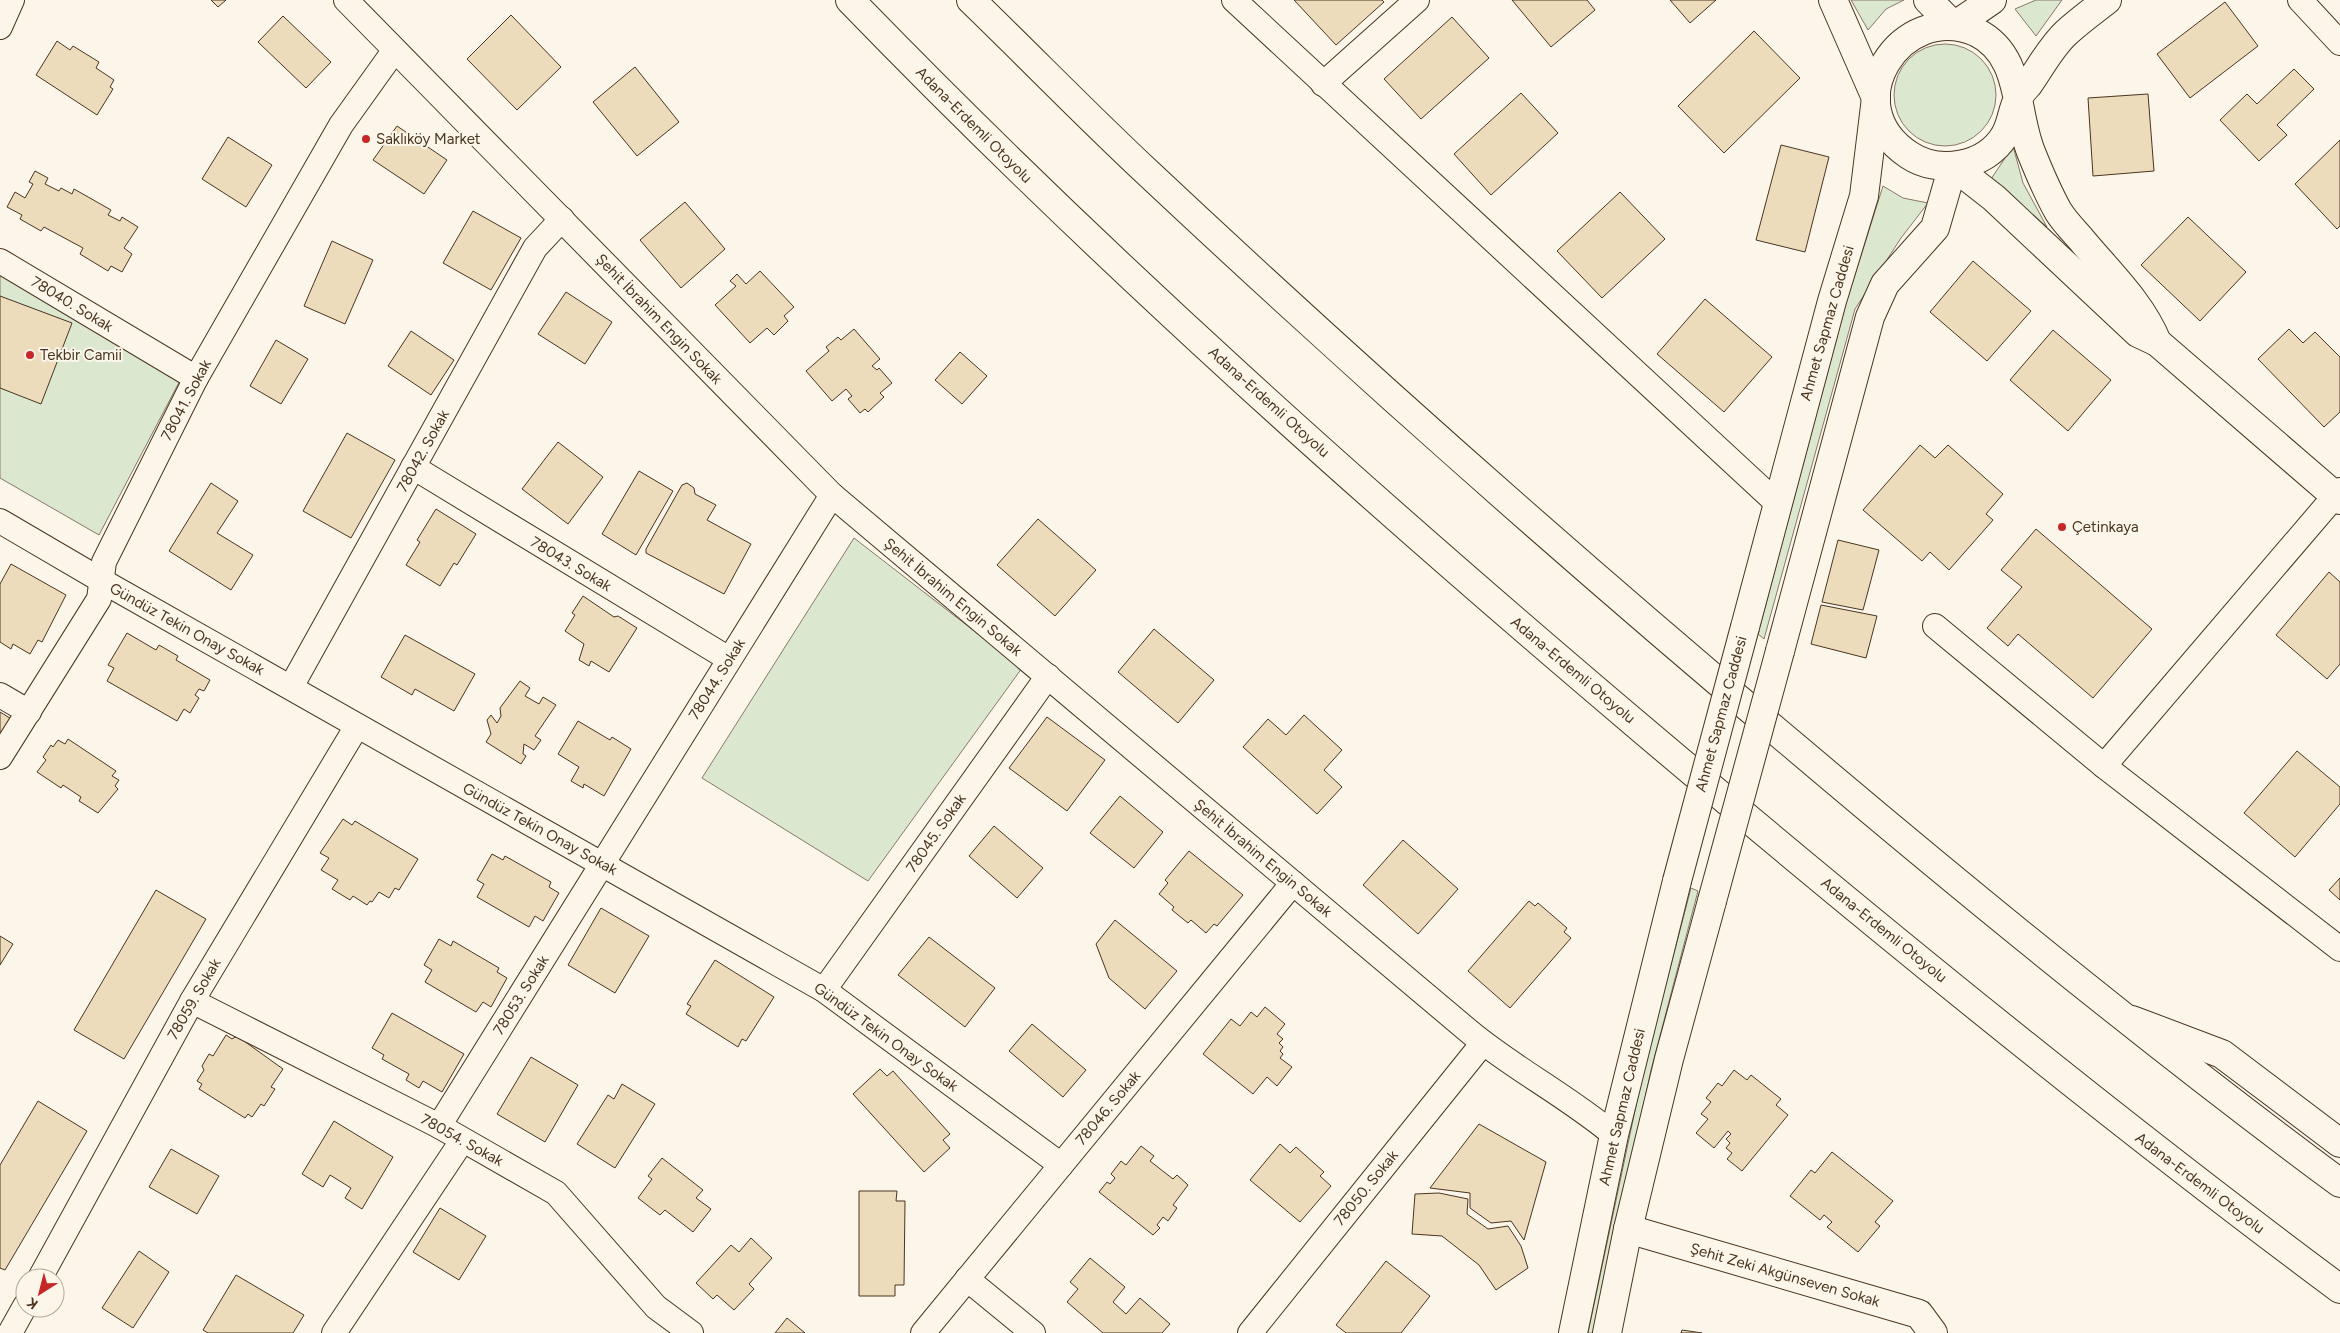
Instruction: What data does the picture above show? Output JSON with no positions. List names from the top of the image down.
{
  "streets": {
    "main road": ["Adana-Erdemli Otoyolu", "Ahmet Sapmaz Caddesi", "Şehit Zeki Akgünseven Sokak"],
    "street": [
      "78040. Sokak",
      "Şehit İbrahim Engin Sokak",
      "78041. Sokak",
      "78042. Sokak",
      "78043. Sokak",
      "Gündüz Tekin Onay Sokak",
      "78044. Sokak",
      "78045. Sokak",
      "78053. Sokak",
      "78059. Sokak",
      "78046. Sokak",
      "78054. Sokak",
      "78050. Sokak"
    ]
  },
  "crossings": [
    ["78040. Sokak", "78041. Sokak"],
    ["Şehit İbrahim Engin Sokak", "Ahmet Sapmaz Caddesi"],
    ["Şehit İbrahim Engin Sokak", "78041. Sokak"],
    ["Şehit İbrahim Engin Sokak", "78042. Sokak"],
    ["Şehit İbrahim Engin Sokak", "78044. Sokak"],
    ["Şehit İbrahim Engin Sokak", "78045. Sokak"],
    ["Şehit İbrahim Engin Sokak", "78046. Sokak"],
    ["Şehit İbrahim Engin Sokak", "78050. Sokak"],
    ["78041. Sokak", "Gündüz Tekin Onay Sokak"],
    ["78042. Sokak", "78043. Sokak"],
    ["78042. Sokak", "Gündüz Tekin Onay Sokak"],
    ["78043. Sokak", "78044. Sokak"],
    ["Gündüz Tekin Onay Sokak", "78044. Sokak"],
    ["Gündüz Tekin Onay Sokak", "78045. Sokak"],
    ["Gündüz Tekin Onay Sokak", "78053. Sokak"],
    ["Gündüz Tekin Onay Sokak", "78059. Sokak"],
    ["Gündüz Tekin Onay Sokak", "78046. Sokak"],
    ["78044. Sokak", "78053. Sokak"],
    ["78053. Sokak", "78054. Sokak"],
    ["78059. Sokak", "78054. Sokak"]
  ],
  "places": ["Saklıköy Market", "Tekbir Camii", "Çetinkaya"],
  "north": "bottom left"
}
